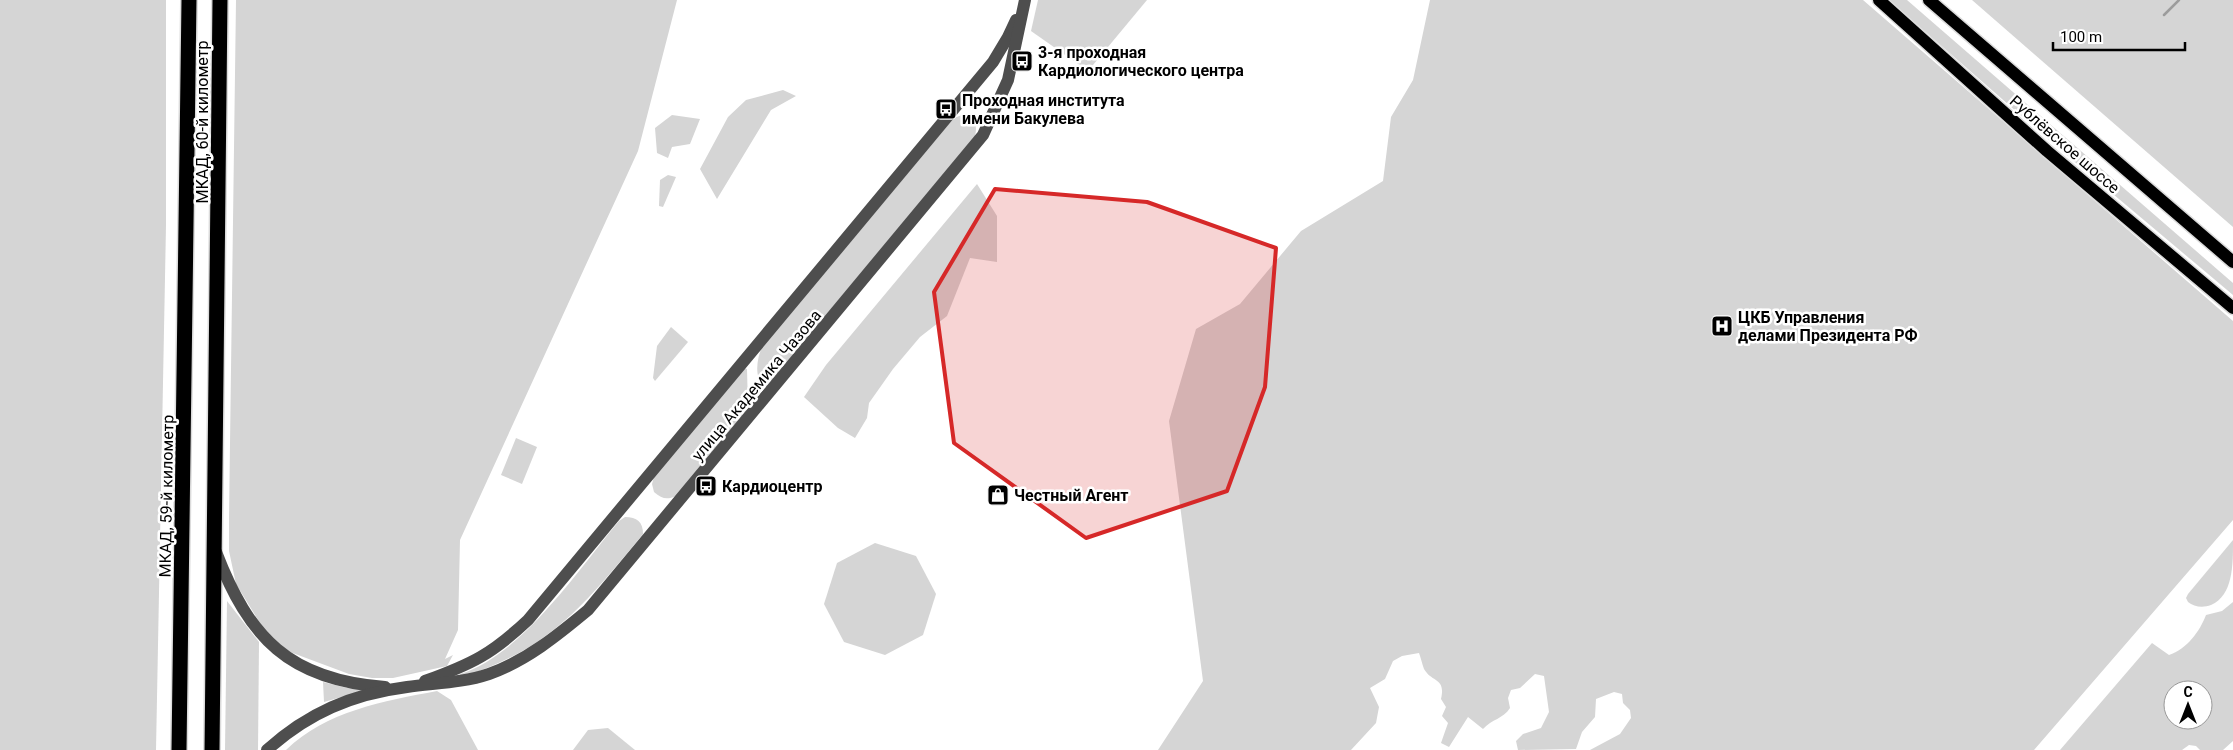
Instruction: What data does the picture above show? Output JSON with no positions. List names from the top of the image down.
{
  "streets": {
    "highway": ["МКАД, 60-й километр", "МКАД, 59-й километр"],
    "main road": ["Рублёвское шоссе"],
    "street": ["улица Академика Чазова"]
  },
  "crossings": [
    ["МКАД, 60-й километр", "улица Академика Чазова"],
    ["МКАД, 60-й километр", "МКАД, 59-й километр"]
  ],
  "places": {
    "bus stop": ["3-я проходная Кардиологического центра", "Проходная института имени Бакулева", "Кардиоцентр"],
    "hospital": ["ЦКБ Управления делами Президента РФ"],
    "shop": ["Честный Агент"]
  },
  "scale_bar": "100 m",
  "north": "top"
}
